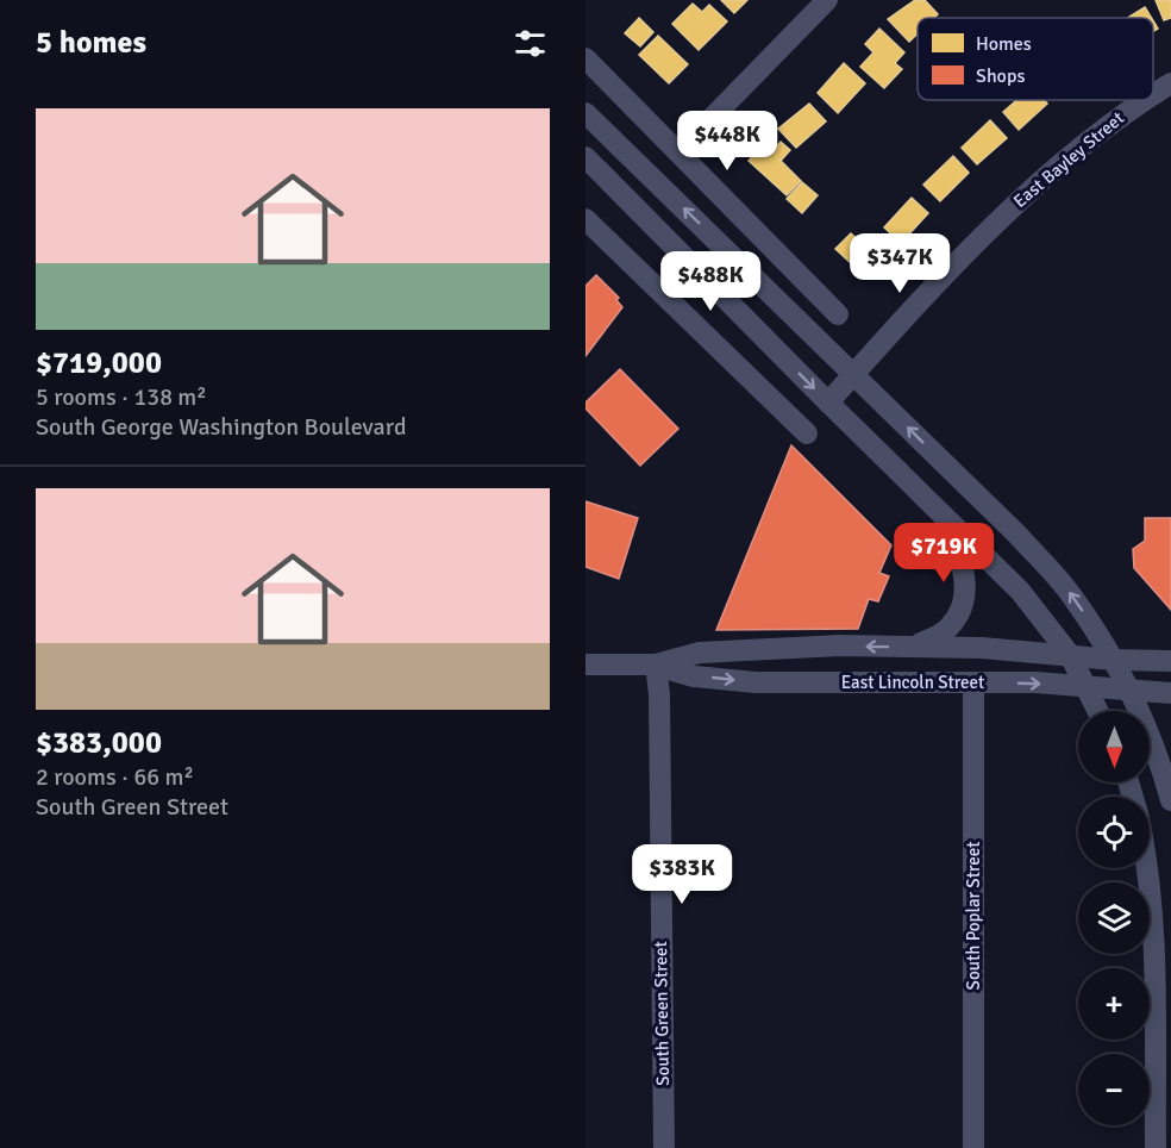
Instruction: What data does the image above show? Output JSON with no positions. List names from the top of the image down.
{
  "streets": {
    "street": [
      "East Bayley Street",
      "East Lincoln Street",
      "South Poplar Street",
      "South Green Street"
    ]
  },
  "crossings": [
    ["East Lincoln Street", "South Poplar Street"],
    ["East Lincoln Street", "South Green Street"]
  ],
  "legend": ["Homes", "Shops"],
  "north": "bottom",
  "page": {
    "heading": "5 homes",
    "list": [
      {
        "name": "$719,000",
        "note": "5 rooms · 138 m² · South George Washington Boulevard"
      },
      {
        "name": "$383,000",
        "note": "2 rooms · 66 m² · South Green Street"
      }
    ],
    "price": [
      "$448K",
      "$347K",
      "$488K",
      "$719K",
      "$383K"
    ],
    "map_buttons": ["+", "−"]
  }
}
